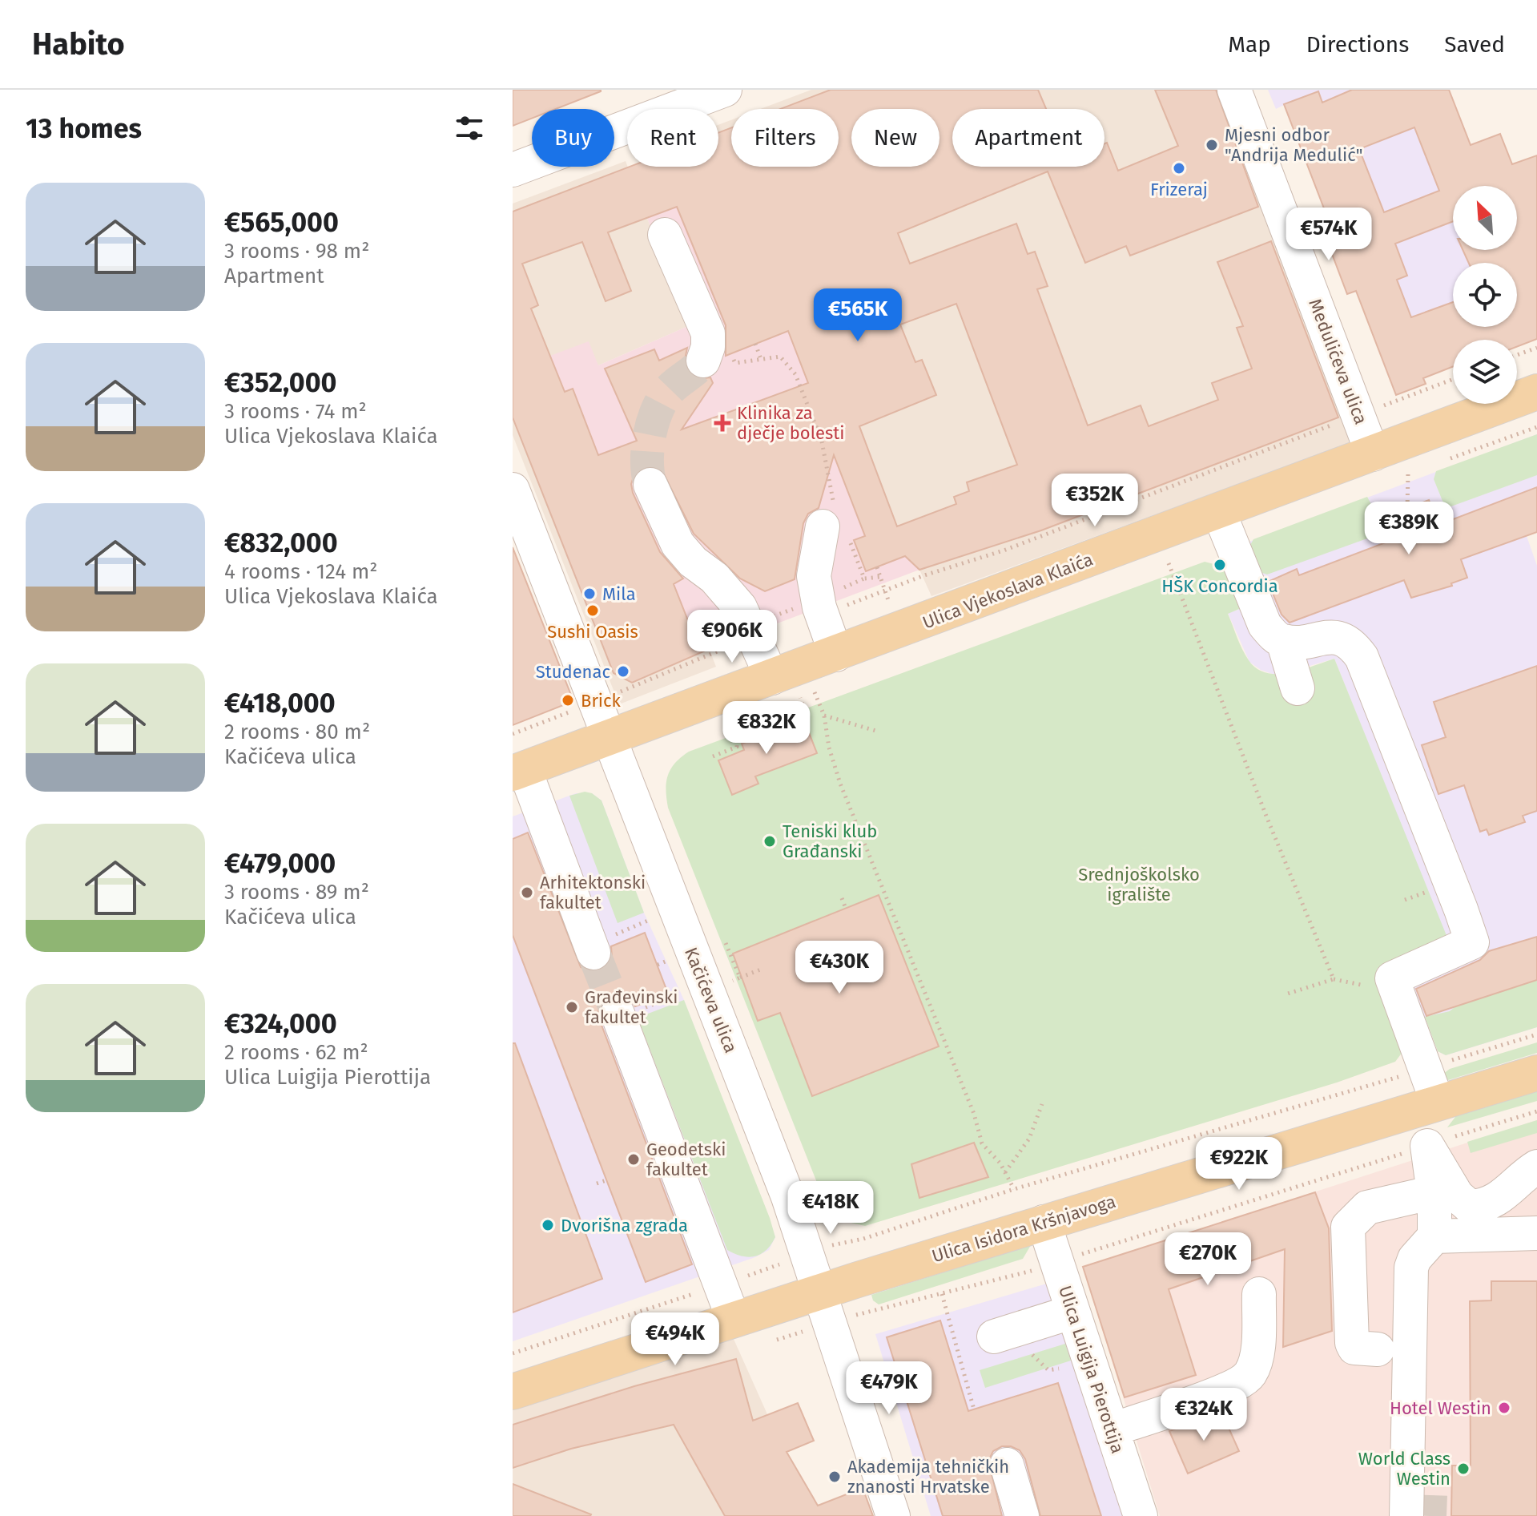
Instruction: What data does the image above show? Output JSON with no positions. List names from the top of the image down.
{
  "streets": {
    "main road": ["Ulica Vjekoslava Klaića", "Ulica Isidora Kršnjavoga"],
    "street": ["Medulićeva ulica", "Kačićeva ulica", "Ulica Luigija Pierottija"]
  },
  "crossings": [
    ["Medulićeva ulica", "Ulica Vjekoslava Klaića"],
    ["Ulica Vjekoslava Klaića", "Kačićeva ulica"],
    ["Kačićeva ulica", "Ulica Isidora Kršnjavoga"],
    ["Ulica Isidora Kršnjavoga", "Ulica Luigija Pierottija"]
  ],
  "parks": ["Srednjoškolsko igralište"],
  "places": {
    "other": [
      "Mjesni odbor \"Andrija Medulić\"",
      "Frizeraj",
      "HŠK Concordia",
      "Mila",
      "Sushi Oasis",
      "Studenac",
      "Brick",
      "Teniski klub Građanski",
      "Arhitektonski fakultet",
      "Građevinski fakultet",
      "Geodetski fakultet",
      "Dvorišna zgrada",
      "Hotel Westin",
      "World Class Westin",
      "Akademija tehničkih znanosti Hrvatske"
    ],
    "health": ["Klinika za dječje bolesti"]
  },
  "north": "top left",
  "page": {
    "header": "Habito",
    "nav": ["Map", "Directions", "Saved"],
    "heading": "13 homes",
    "chip": [
      "Buy",
      "Rent",
      "Filters",
      "New",
      "Apartment"
    ],
    "list": [
      {
        "name": "€565,000",
        "note": "3 rooms · 98 m² · Apartment"
      },
      {
        "name": "€352,000",
        "note": "3 rooms · 74 m² · Ulica Vjekoslava Klaića"
      },
      {
        "name": "€832,000",
        "note": "4 rooms · 124 m² · Ulica Vjekoslava Klaića"
      },
      {
        "name": "€418,000",
        "note": "2 rooms · 80 m² · Kačićeva ulica"
      },
      {
        "name": "€479,000",
        "note": "3 rooms · 89 m² · Kačićeva ulica"
      },
      {
        "name": "€324,000",
        "note": "2 rooms · 62 m² · Ulica Luigija Pierottija"
      }
    ],
    "price": [
      "€574K",
      "€565K",
      "€352K",
      "€389K",
      "€906K",
      "€832K",
      "€430K",
      "€922K",
      "€418K",
      "€270K",
      "€494K",
      "€479K",
      "€324K"
    ]
  }
}
